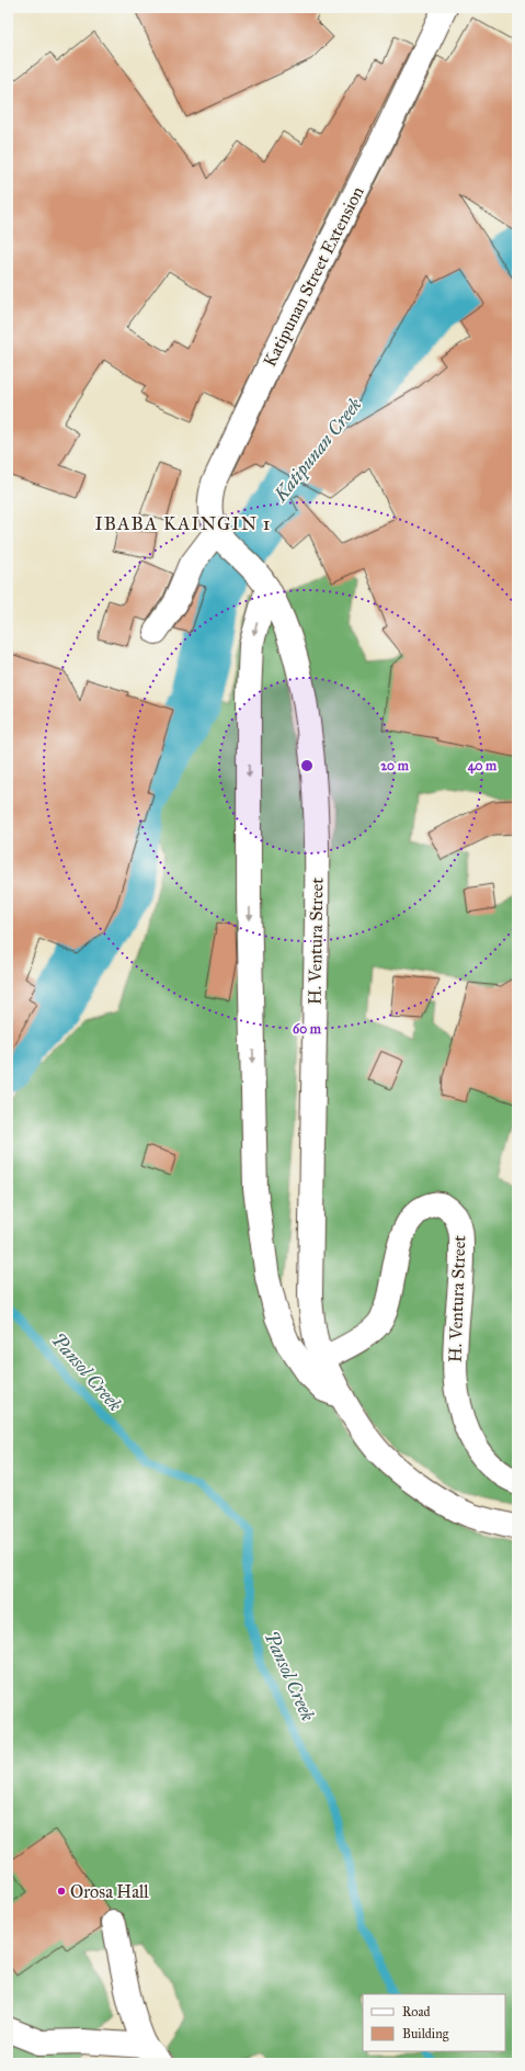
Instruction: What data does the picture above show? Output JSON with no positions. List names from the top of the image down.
{
  "streets": {
    "street": ["Katipunan Street Extension", "H. Ventura Street"]
  },
  "crossings": [
    ["Katipunan Street Extension", "H. Ventura Street"]
  ],
  "districts": ["IBABA KAINGIN 1"],
  "water": ["Katipunan Creek", "Pansol Creek"],
  "places": ["Orosa Hall"],
  "legend": ["Road", "Building"],
  "rings": ["20 m", "40 m", "60 m"]
}
